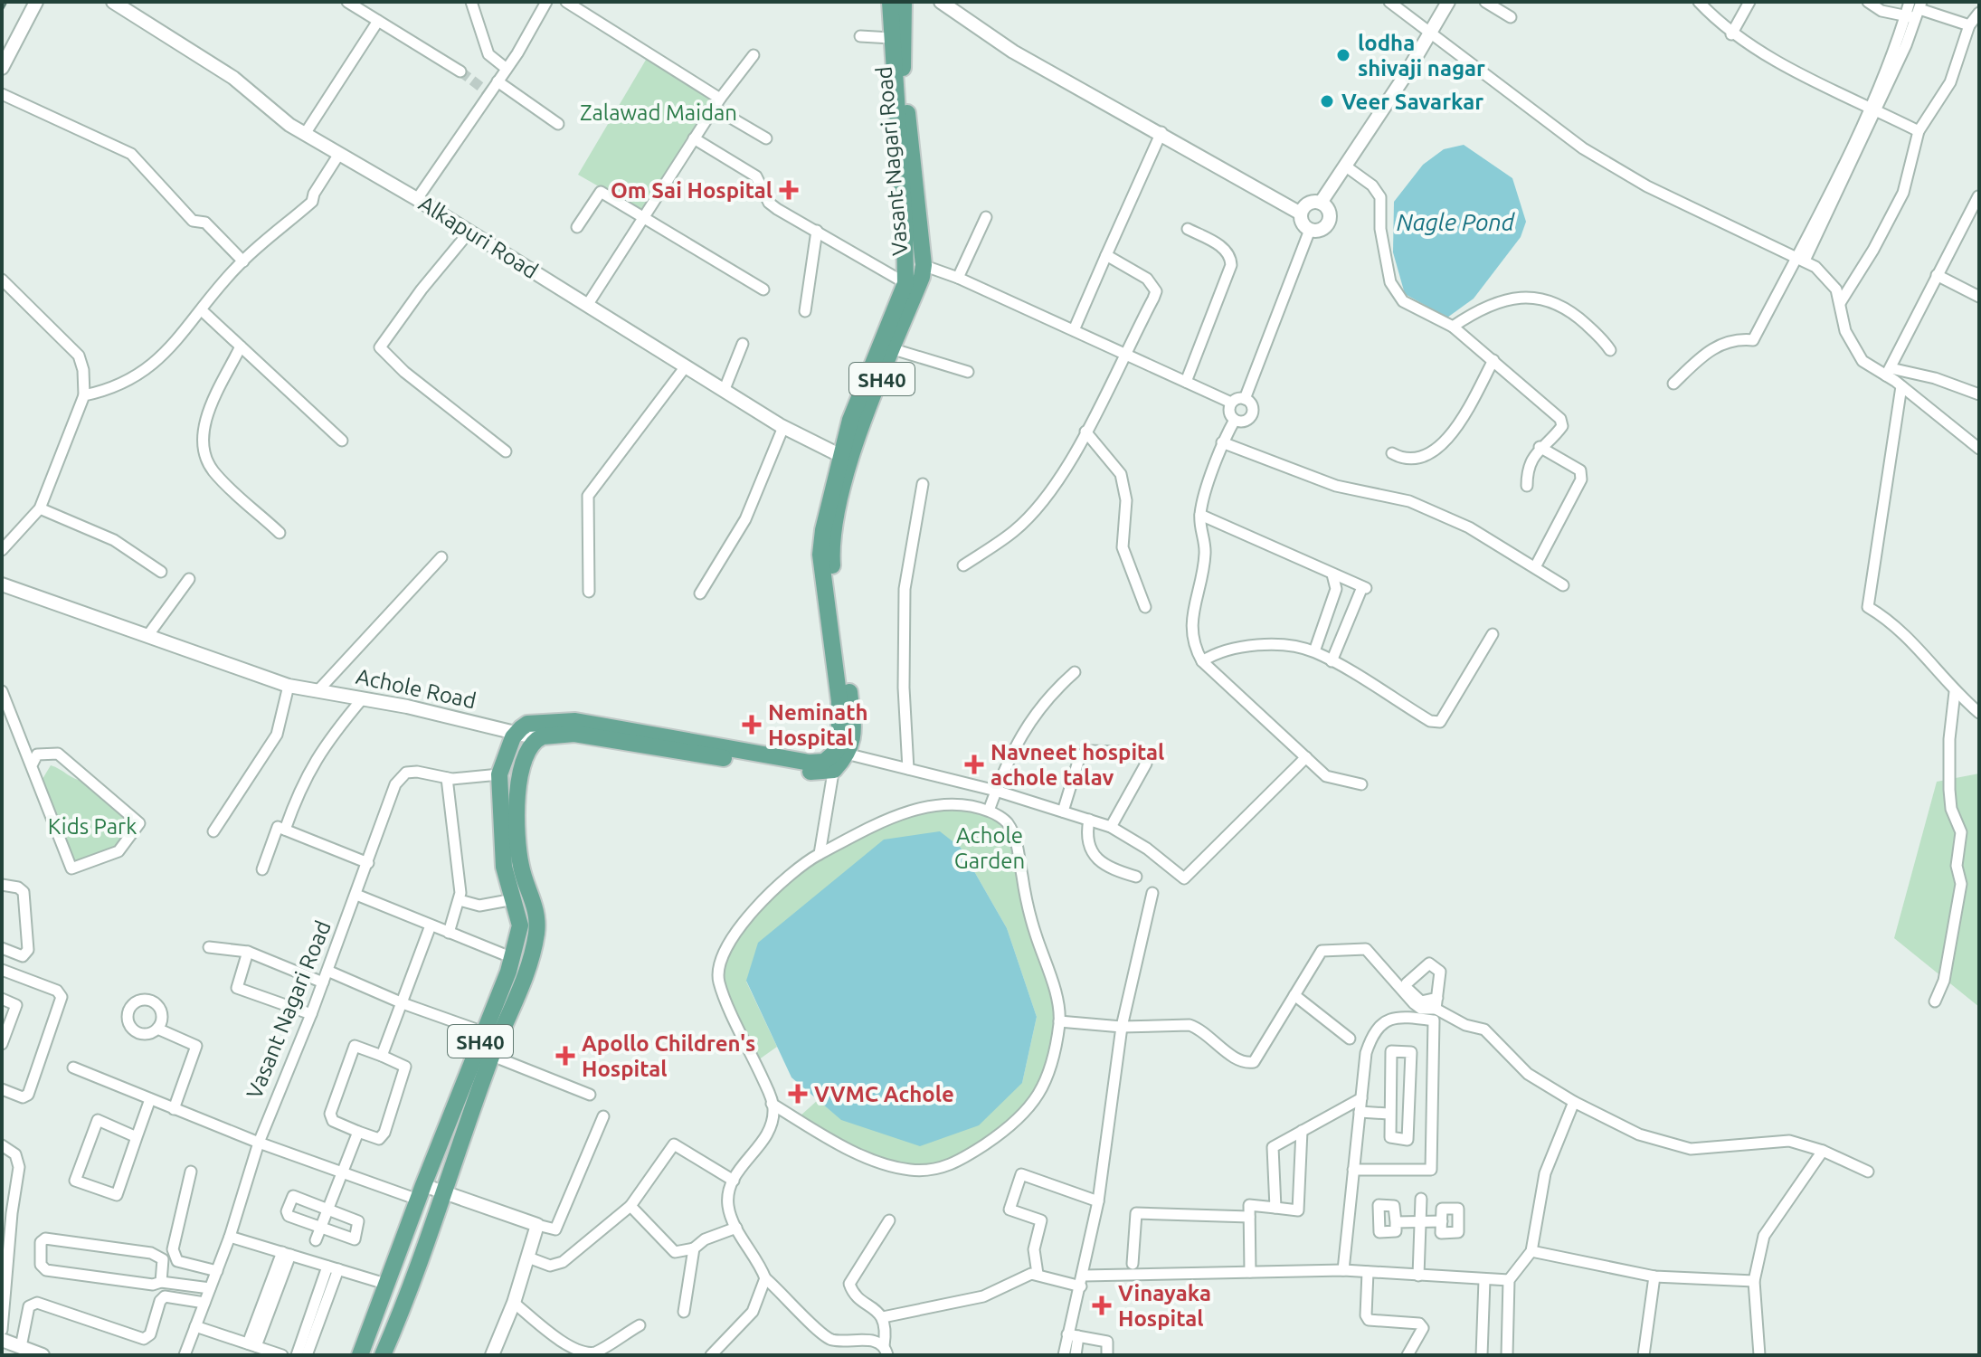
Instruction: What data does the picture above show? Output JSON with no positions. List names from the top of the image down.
{
  "streets": {
    "main road": ["Vasant Nagari Road", "SH40", "Achole Road"],
    "street": ["Alkapuri Road"]
  },
  "crossings": [
    ["Vasant Nagari Road", "Alkapuri Road"],
    ["Vasant Nagari Road", "SH40"],
    ["Vasant Nagari Road", "Achole Road"],
    ["SH40", "Achole Road"]
  ],
  "water": ["Nagle Pond"],
  "parks": ["Zalawad Maidan", "Kids Park", "Achole Garden"],
  "places": {
    "other": ["lodha shivaji nagar", "Veer Savarkar"],
    "health": [
      "Om Sai Hospital",
      "Neminath Hospital",
      "Navneet hospital achole talav",
      "Apollo Children's Hospital",
      "VVMC Achole",
      "Vinayaka Hospital"
    ]
  }
}
